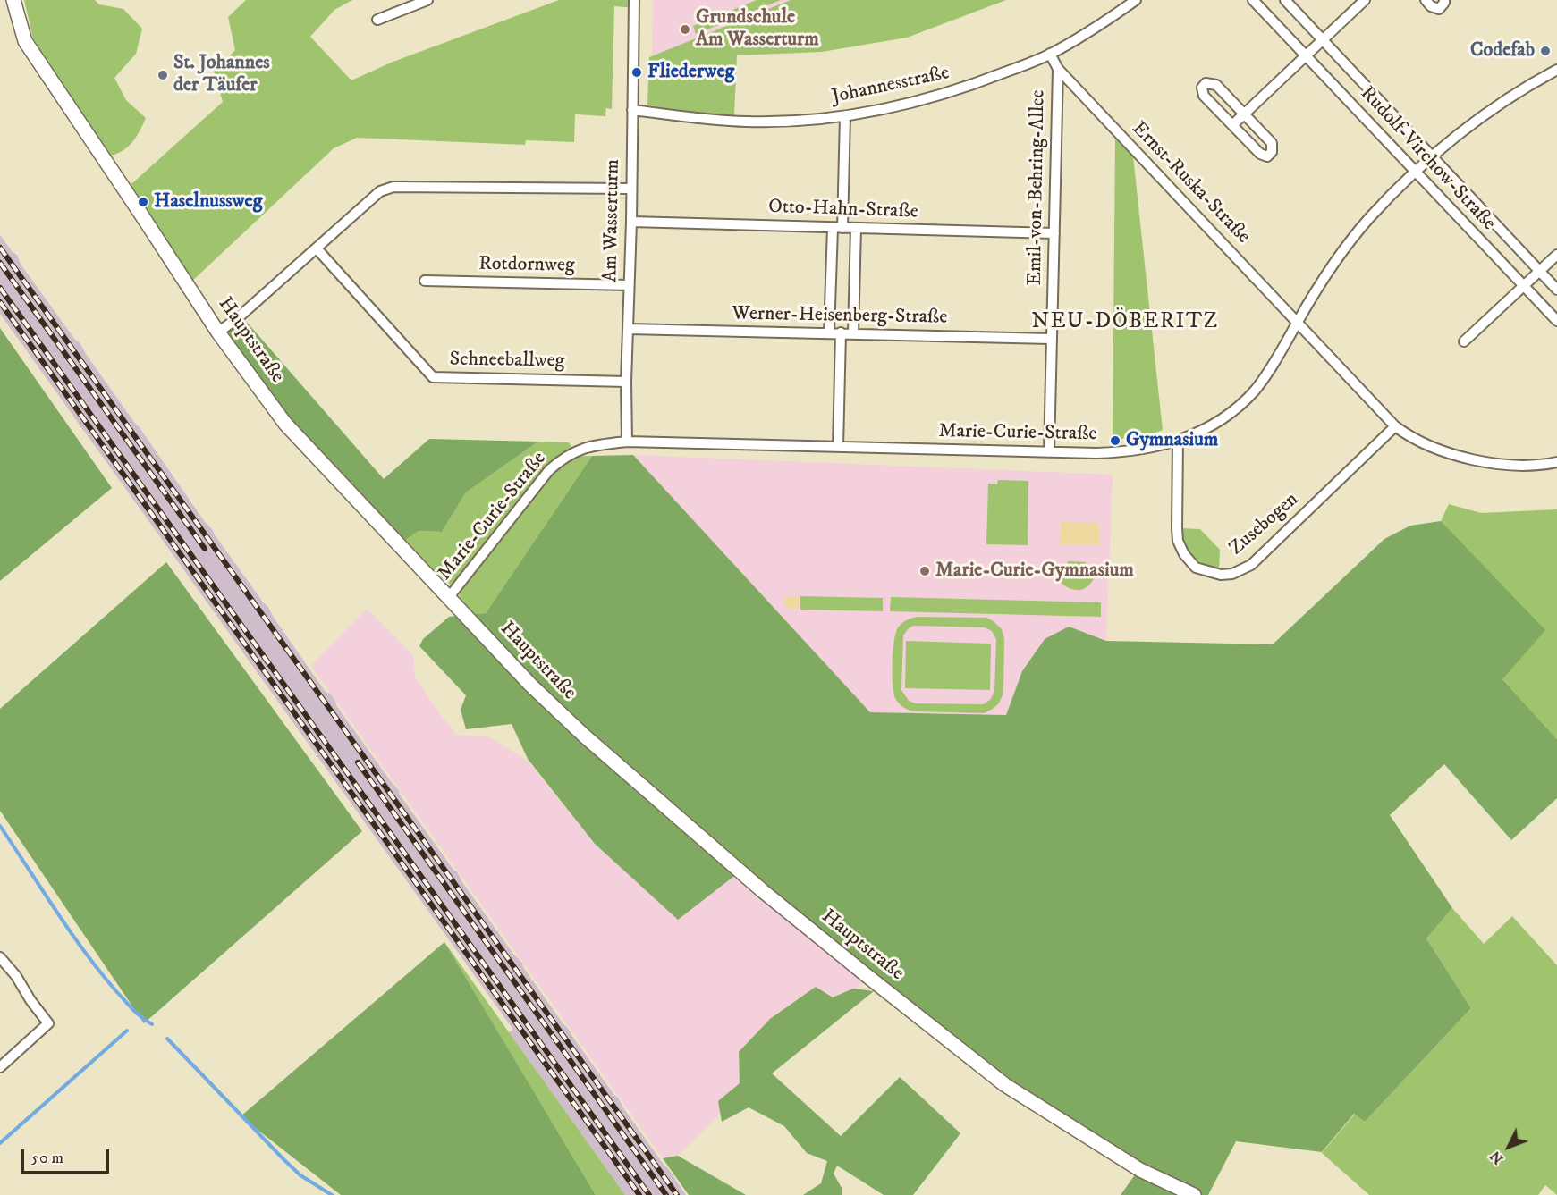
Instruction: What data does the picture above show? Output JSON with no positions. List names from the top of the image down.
{
  "streets": {
    "street": [
      "Johannesstraße",
      "Rudolf-Virchow-Straße",
      "Ernst-Ruska-Straße",
      "Emil-von-Behring-Allee",
      "Otto-Hahn-Straße",
      "Am Wasserturm",
      "Rotdornweg",
      "Werner-Heisenberg-Straße",
      "Hauptstraße",
      "Schneeballweg",
      "Marie-Curie-Straße",
      "Zusebogen"
    ]
  },
  "crossings": [
    ["Johannesstraße", "Emil-von-Behring-Allee"],
    ["Johannesstraße", "Am Wasserturm"],
    ["Rudolf-Virchow-Straße", "Marie-Curie-Straße"],
    ["Ernst-Ruska-Straße", "Emil-von-Behring-Allee"],
    ["Ernst-Ruska-Straße", "Marie-Curie-Straße"],
    ["Ernst-Ruska-Straße", "Zusebogen"],
    ["Emil-von-Behring-Allee", "Otto-Hahn-Straße"],
    ["Emil-von-Behring-Allee", "Werner-Heisenberg-Straße"],
    ["Emil-von-Behring-Allee", "Marie-Curie-Straße"],
    ["Otto-Hahn-Straße", "Am Wasserturm"],
    ["Am Wasserturm", "Rotdornweg"],
    ["Am Wasserturm", "Werner-Heisenberg-Straße"],
    ["Am Wasserturm", "Schneeballweg"],
    ["Am Wasserturm", "Marie-Curie-Straße"],
    ["Hauptstraße", "Marie-Curie-Straße"],
    ["Marie-Curie-Straße", "Zusebogen"]
  ],
  "districts": ["NEU-DÖBERITZ"],
  "places": [
    "Grundschule Am Wasserturm",
    "Codefab",
    "Fliederweg",
    "St. Johannes der Täufer",
    "Haselnussweg",
    "Gymnasium",
    "Marie-Curie-Gymnasium"
  ],
  "scale_bar": "50 m",
  "north": "bottom left"
}
